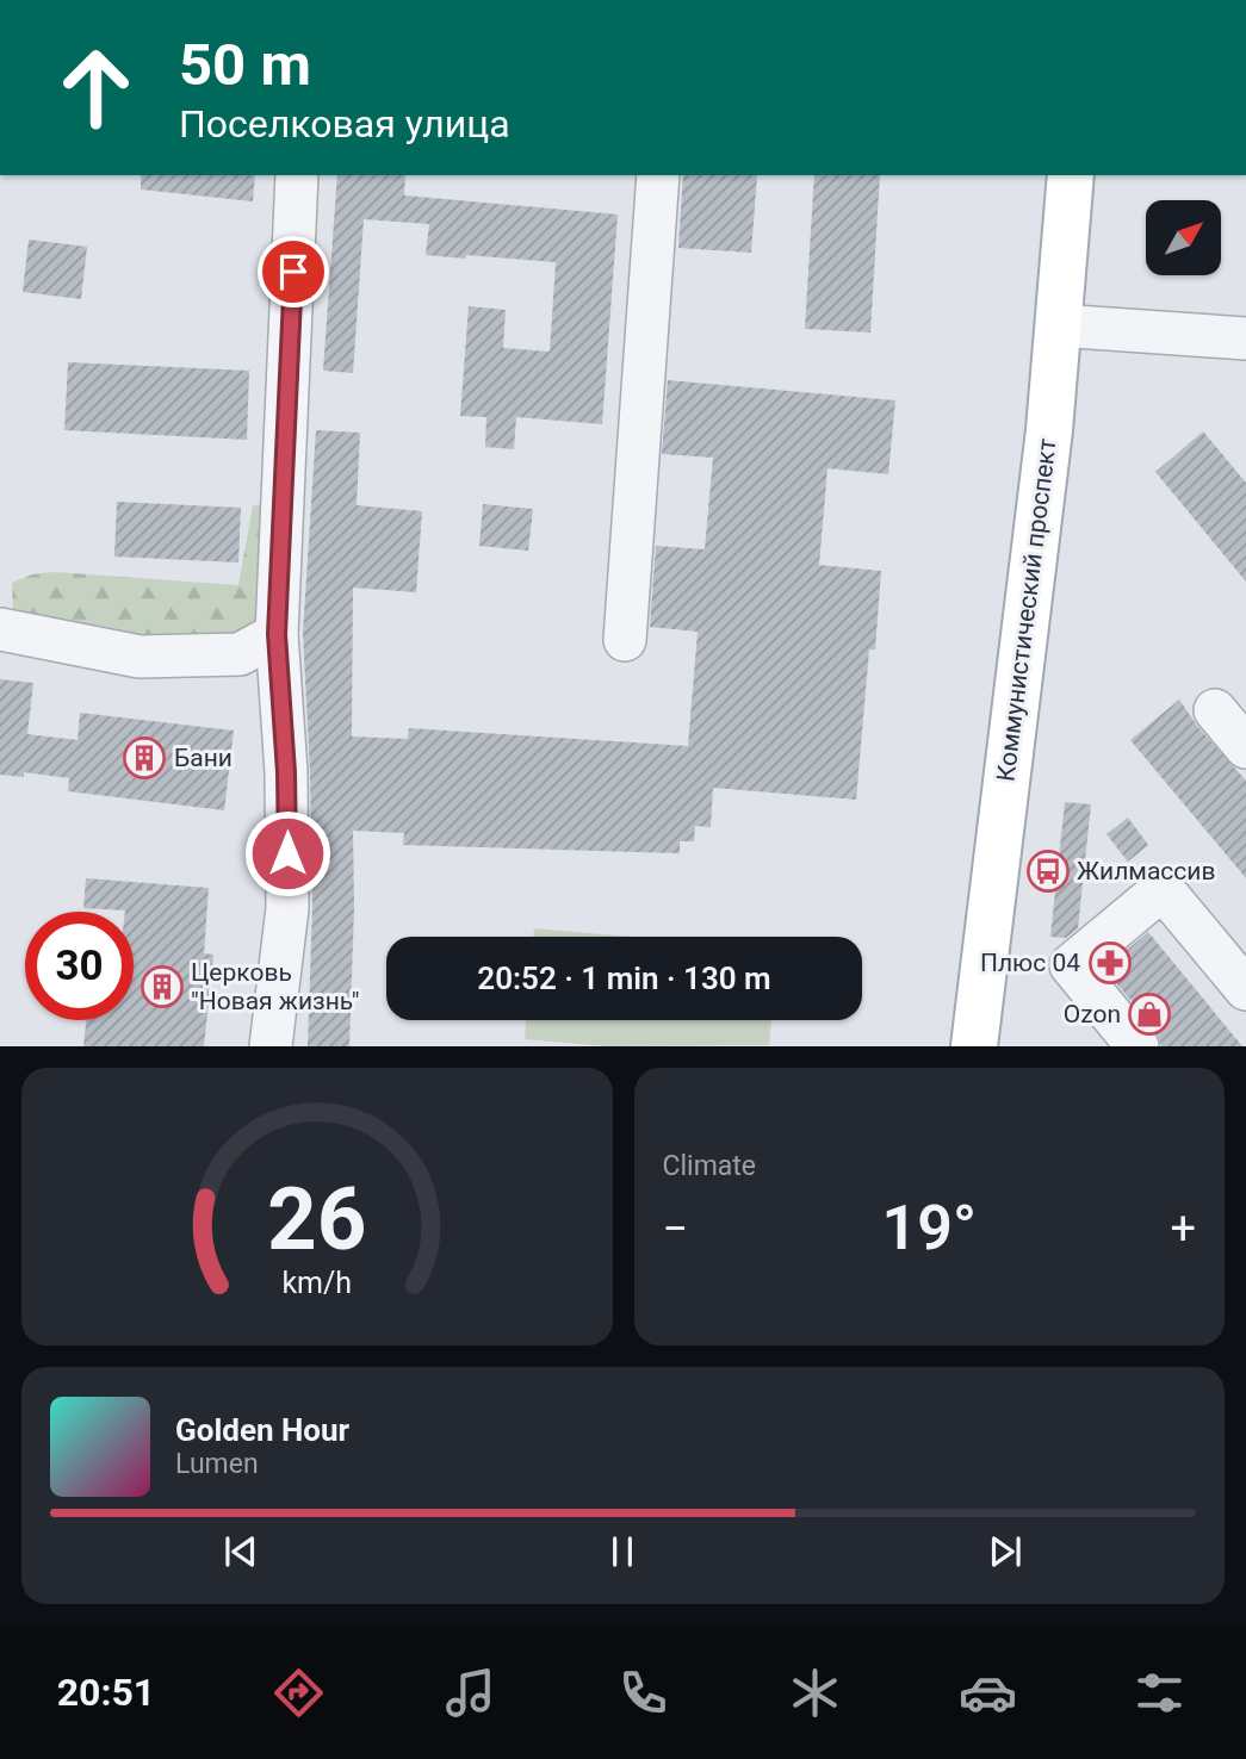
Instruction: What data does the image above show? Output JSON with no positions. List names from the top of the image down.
{
  "streets": {
    "main road": ["Коммунистический проспект"]
  },
  "places": {
    "building": ["Бани", "Церковь \"Новая жизнь\""],
    "bus stop": ["Жилмассив"],
    "pharmacy": ["Плюс 04"],
    "shop": ["Ozon"]
  },
  "north": "top right",
  "page": {
    "turn": ["50 m", "Поселковая улица"],
    "limit": "30",
    "trip": "20:52 · 1 min · 130 m",
    "tile": "Climate",
    "heat": ["−", "19°", "+"],
    "song": ["Golden Hour", "Lumen"],
    "tabs": "20:51",
    "gauge": ["26", "km/h"]
  }
}
